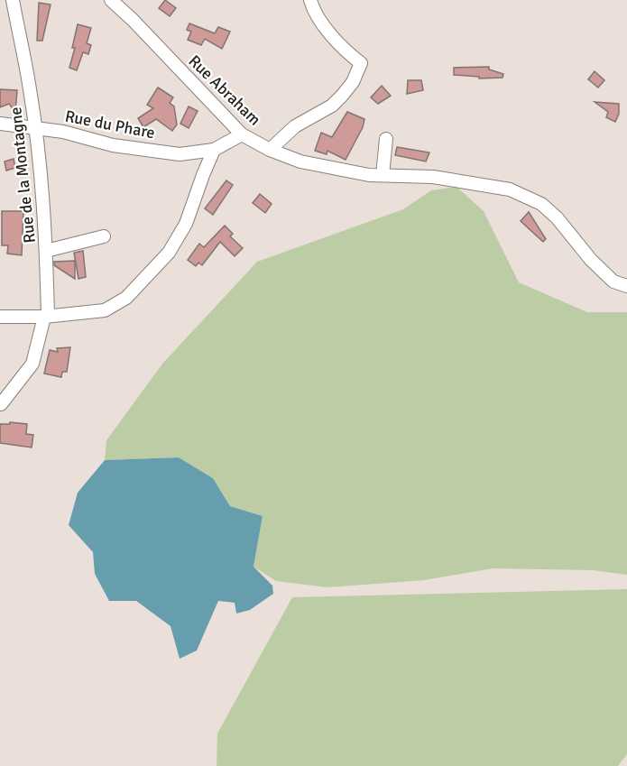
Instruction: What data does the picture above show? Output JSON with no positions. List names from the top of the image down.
{
  "streets": {
    "street": ["Rue Abraham", "Rue du Phare", "Rue de la Montagne"]
  },
  "crossings": [
    ["Rue du Phare", "Rue de la Montagne"]
  ]
}
